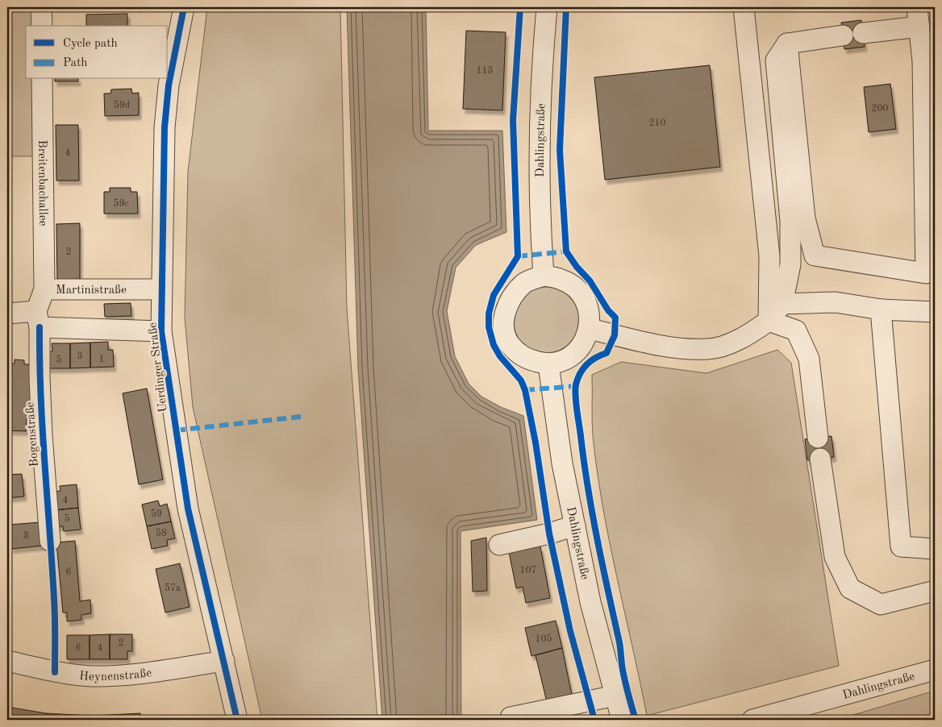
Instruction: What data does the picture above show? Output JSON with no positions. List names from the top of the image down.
{
  "streets": {
    "street": [
      "Dahlingstraße",
      "Breitenbachallee",
      "Martinistraße",
      "Uerdinger Straße",
      "Bogenstraße",
      "Heynenstraße"
    ]
  },
  "crossings": [
    ["Breitenbachallee", "Martinistraße"],
    ["Martinistraße", "Uerdinger Straße"],
    ["Martinistraße", "Bogenstraße"],
    ["Uerdinger Straße", "Heynenstraße"]
  ],
  "house_numbers": [
    "113",
    "59d",
    "200",
    "210",
    "4",
    "59c",
    "2",
    "3",
    "1",
    "5",
    "4",
    "59",
    "5",
    "58",
    "3",
    "107",
    "6",
    "57a",
    "105",
    "2",
    "6",
    "4"
  ],
  "legend": ["Cycle path", "Path"]
}
